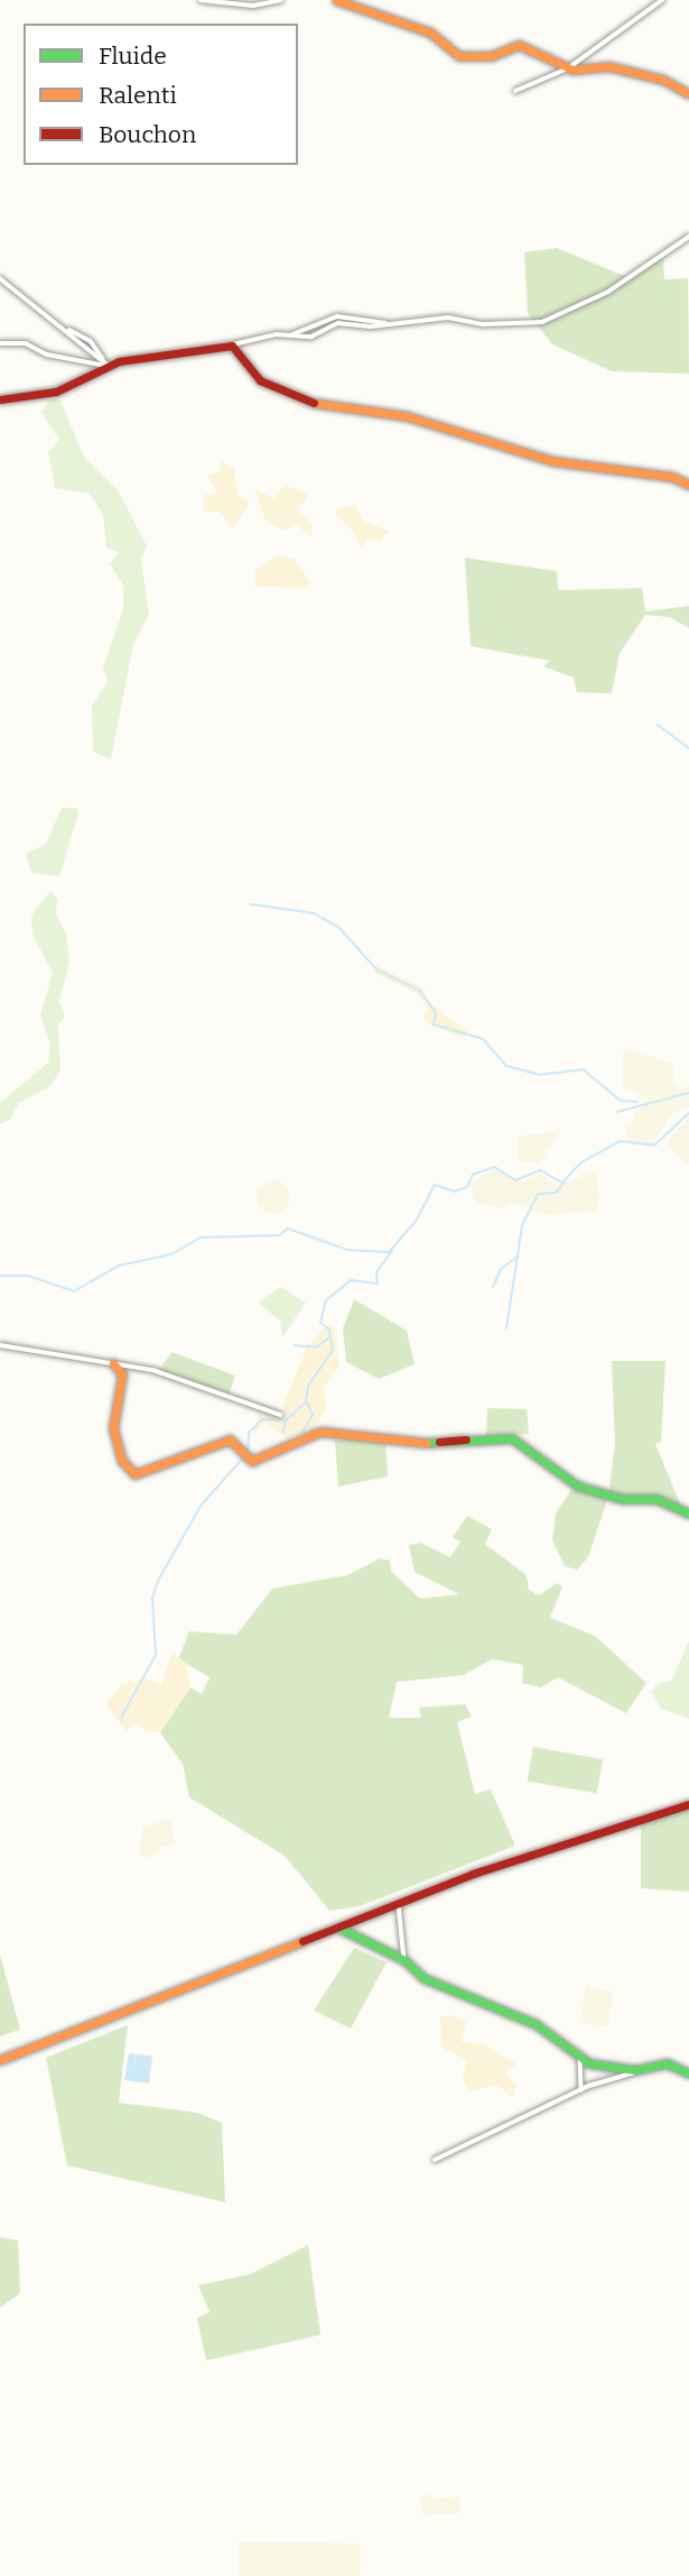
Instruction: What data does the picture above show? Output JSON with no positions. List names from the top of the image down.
{
  "legend": ["Fluide", "Ralenti", "Bouchon"]
}
